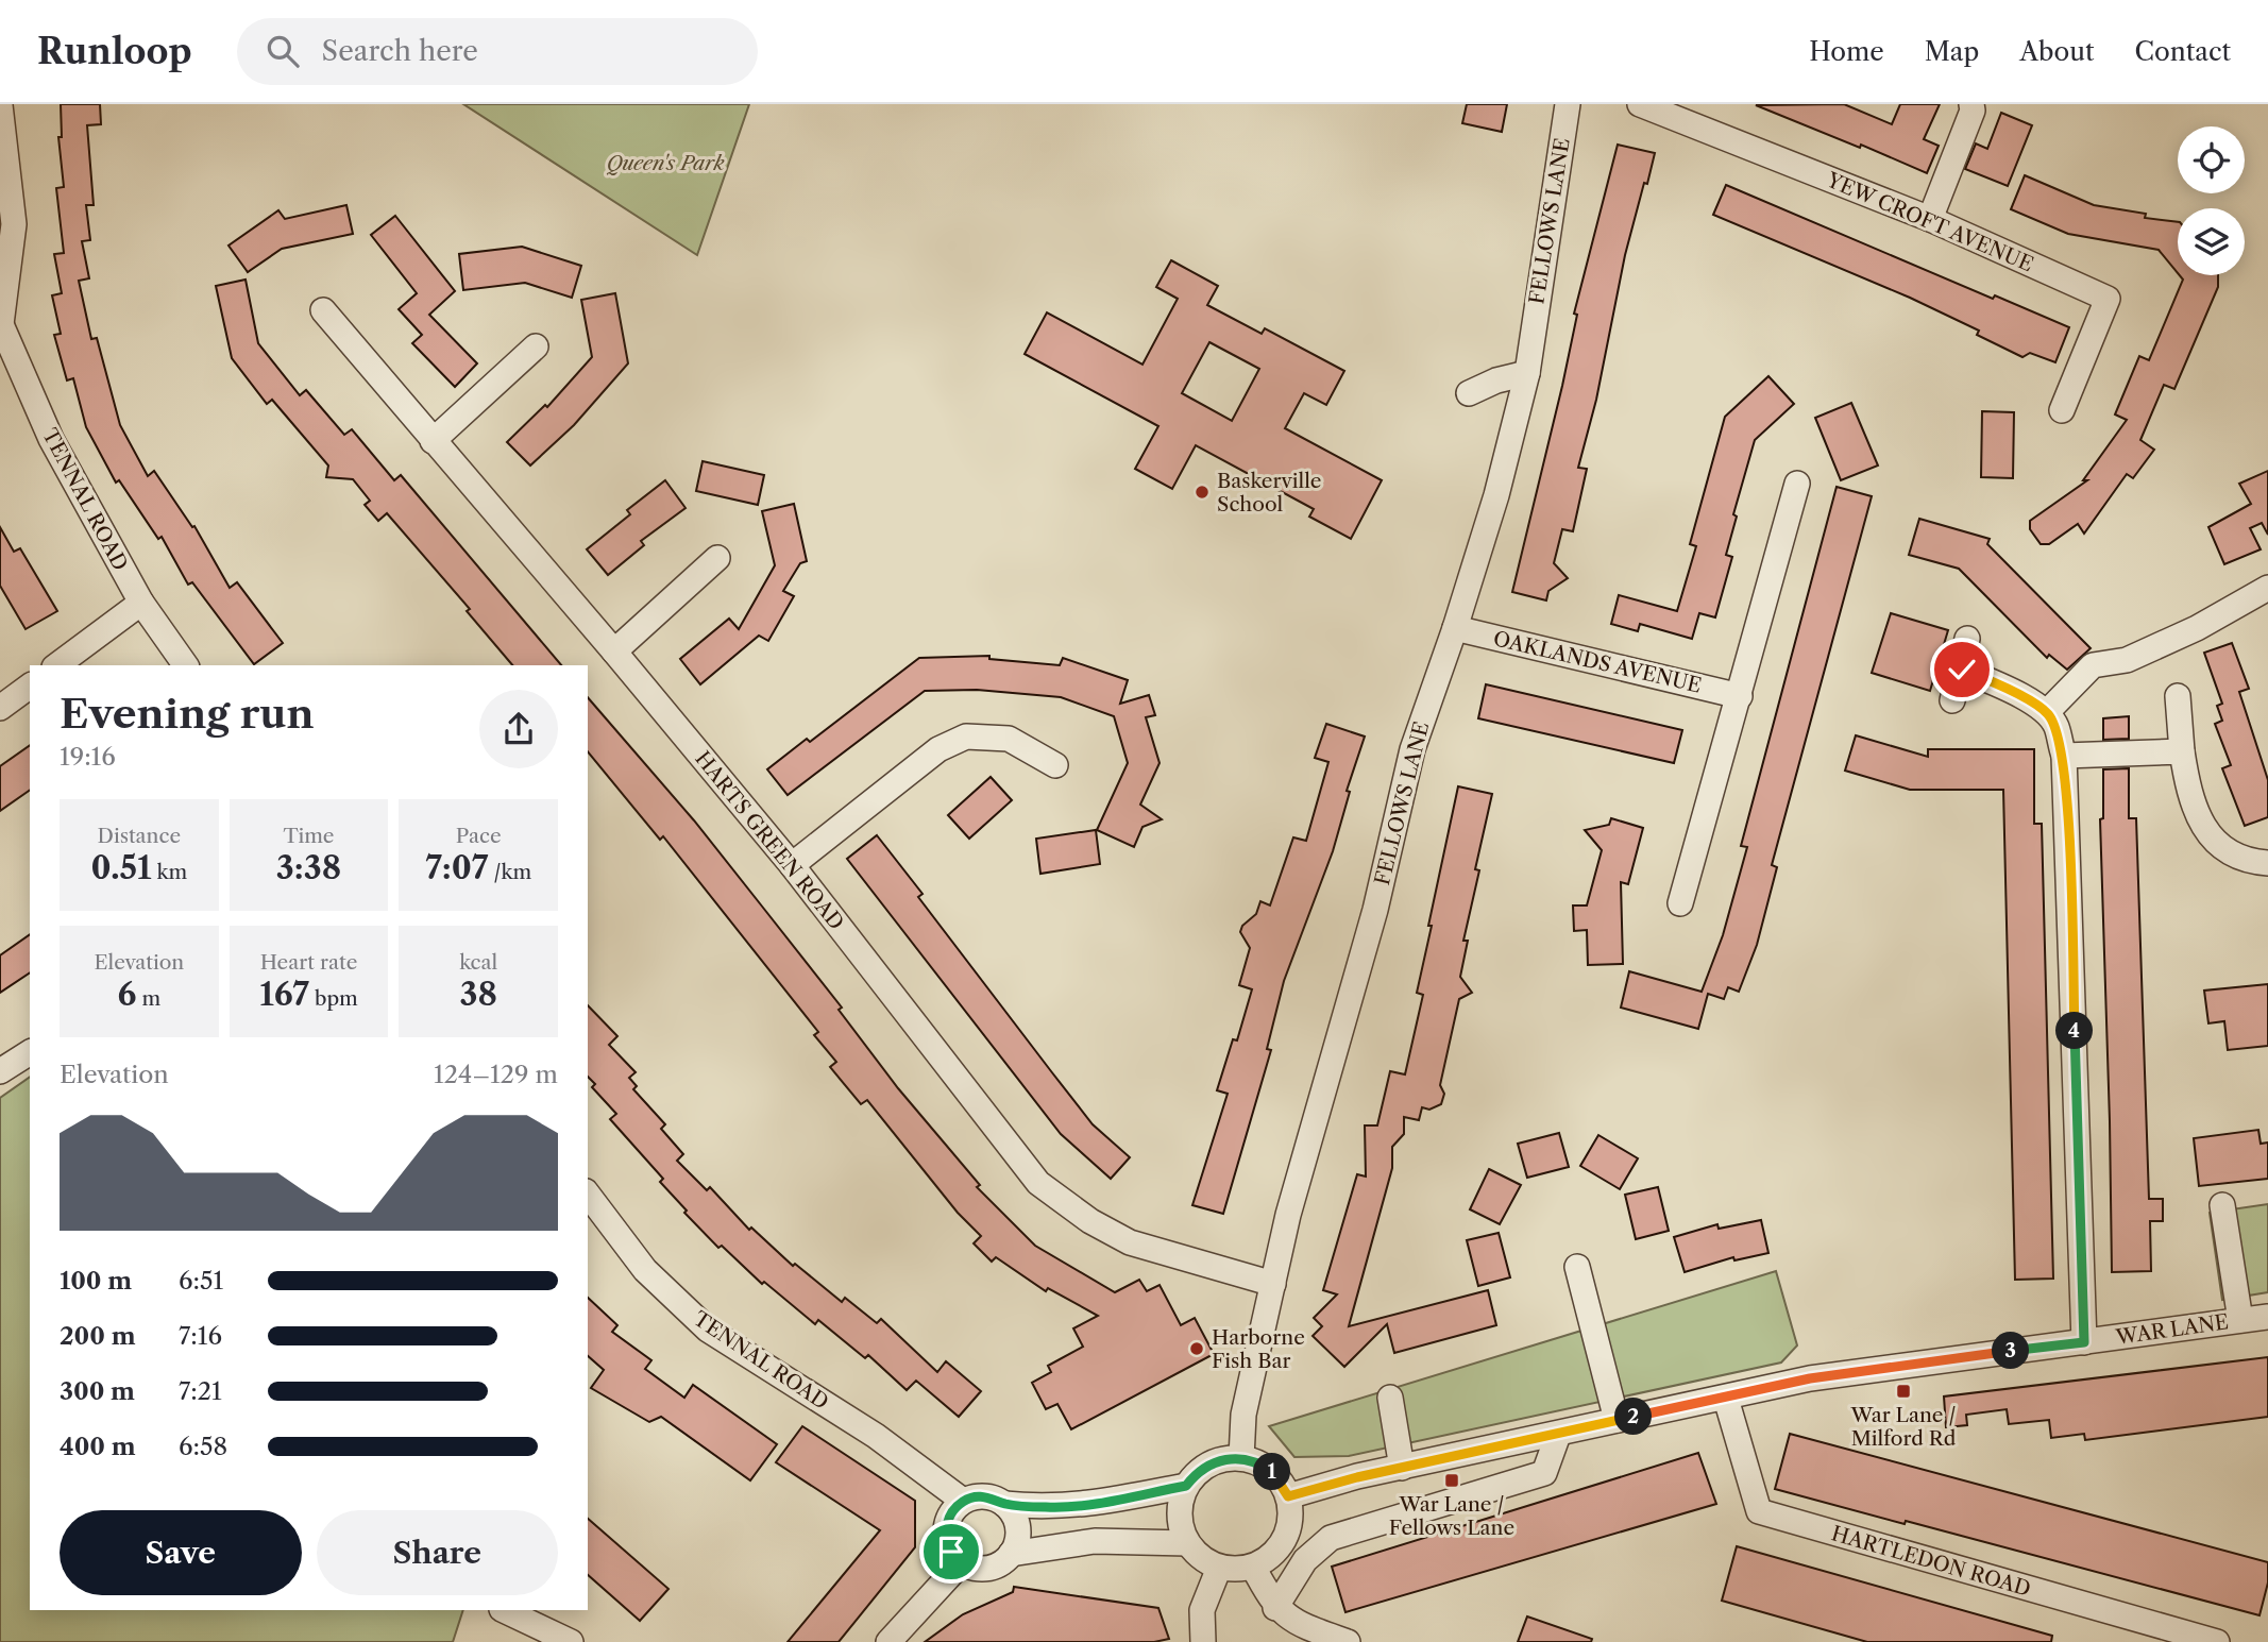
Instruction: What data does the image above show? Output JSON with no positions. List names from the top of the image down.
{
  "streets": {
    "street": [
      "FELLOWS LANE",
      "YEW CROFT AVENUE",
      "TENNAL ROAD",
      "OAKLANDS AVENUE",
      "HARTS GREEN ROAD",
      "WAR LANE",
      "HARTLEDON ROAD"
    ]
  },
  "crossings": [
    ["FELLOWS LANE", "OAKLANDS AVENUE"],
    ["FELLOWS LANE", "HARTS GREEN ROAD"],
    ["FELLOWS LANE", "WAR LANE"],
    ["WAR LANE", "HARTLEDON ROAD"]
  ],
  "parks": ["Queen's Park"],
  "places": {
    "other": ["Baskerville School", "Harborne Fish Bar"],
    "transit": ["War Lane / Milford Rd", "War Lane / Fellows Lane"]
  },
  "page": {
    "header": "Runloop",
    "search": "Search here",
    "nav": [
      "Home",
      "Map",
      "About",
      "Contact"
    ],
    "heading": ["Evening run", "19:16"],
    "stats": [
      ["Distance", "0.51 km"],
      ["Time", "3:38"],
      ["Pace", "7:07 /km"],
      ["Elevation", "6 m"],
      ["Heart rate", "167 bpm"],
      ["kcal", "38"]
    ],
    "pins": [
      "4",
      "3",
      "2",
      "1"
    ],
    "chart": ["Elevation", "124–129 m"],
    "list": [
      {
        "name": "100 m",
        "note": "6:51"
      },
      {
        "name": "200 m",
        "note": "7:16"
      },
      {
        "name": "300 m",
        "note": "7:21"
      },
      {
        "name": "400 m",
        "note": "6:58"
      }
    ],
    "buttons": ["Save", "Share"]
  }
}
